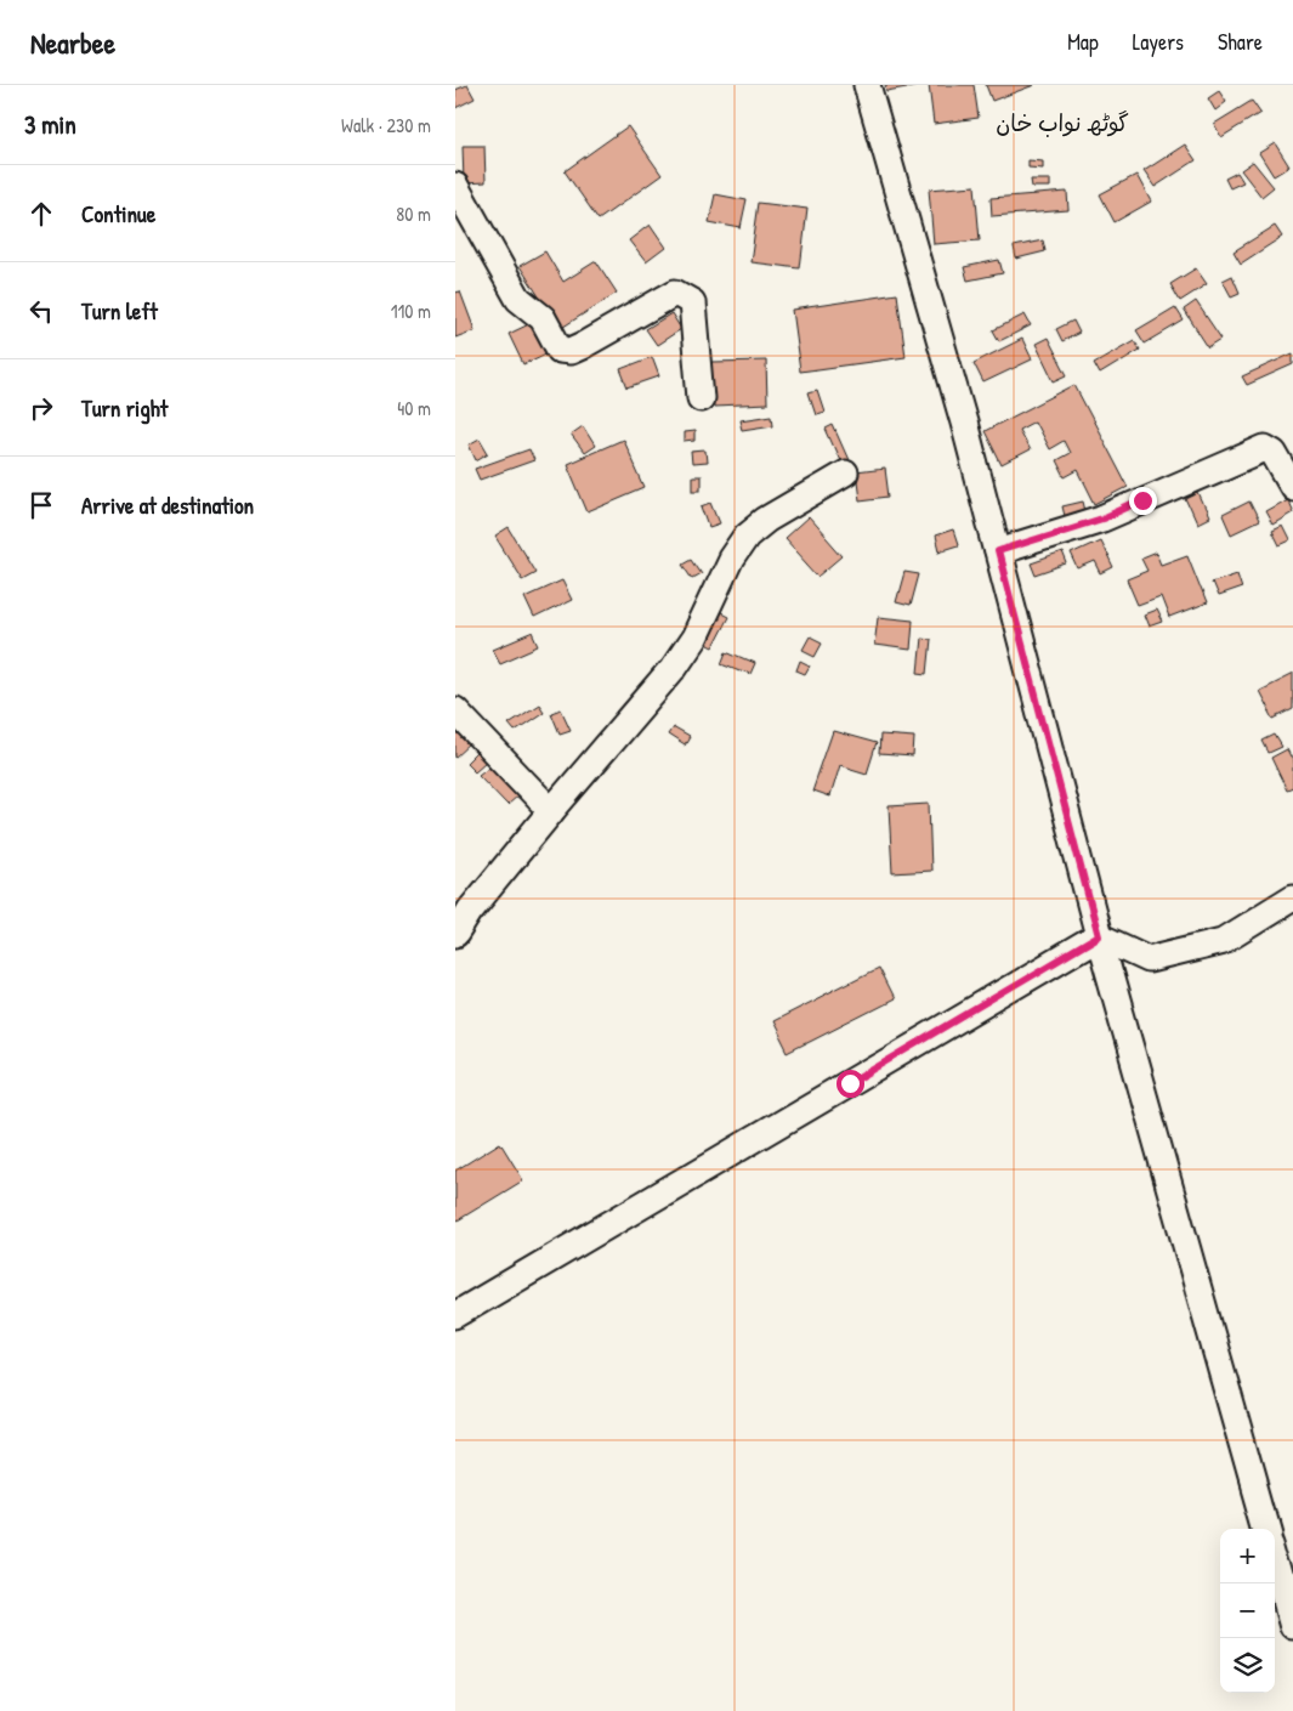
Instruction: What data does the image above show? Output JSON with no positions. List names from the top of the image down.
{
  "districts": ["گوٹھ نواب خان"],
  "page": {
    "header": "Nearbee",
    "nav": ["Map", "Layers", "Share"],
    "heading": ["3 min", "Walk · 230 m"],
    "list": [
      ["Continue", "80 m"],
      ["Turn left", "110 m"],
      ["Turn right", "40 m"],
      "Arrive at destination"
    ],
    "map_buttons": ["+", "−"]
  }
}
